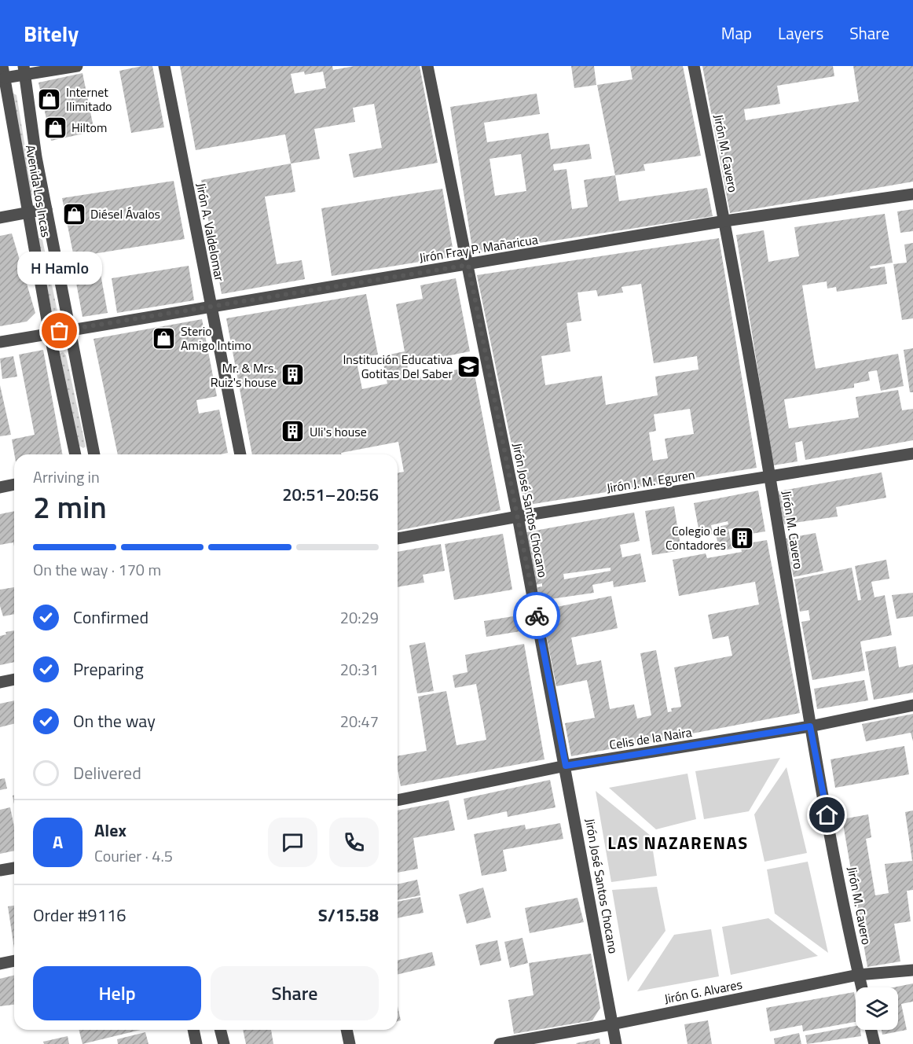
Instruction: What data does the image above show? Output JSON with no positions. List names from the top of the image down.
{
  "streets": {
    "street": [
      "Jirón M. Cavero",
      "Avenida Los Incas",
      "Jirón A. Valdelomar",
      "Jirón Fray P. Mañaricua",
      "Jirón J. M. Eguren",
      "Jirón José Santos Chocano",
      "Celis de la Naira",
      "Jirón G. Alvares"
    ]
  },
  "crossings": [
    ["Jirón M. Cavero", "Jirón Fray P. Mañaricua"],
    ["Jirón M. Cavero", "Jirón J. M. Eguren"],
    ["Jirón M. Cavero", "Celis de la Naira"],
    ["Jirón M. Cavero", "Jirón G. Alvares"],
    ["Avenida Los Incas", "Jirón Fray P. Mañaricua"],
    ["Jirón A. Valdelomar", "Jirón Fray P. Mañaricua"],
    ["Jirón Fray P. Mañaricua", "Jirón José Santos Chocano"],
    ["Jirón J. M. Eguren", "Jirón José Santos Chocano"],
    ["Jirón José Santos Chocano", "Celis de la Naira"],
    ["Jirón José Santos Chocano", "Jirón G. Alvares"]
  ],
  "districts": ["LAS NAZARENAS"],
  "places": {
    "shop": [
      "Internet Ilimitado",
      "Hiltom",
      "Diésel Ávalos",
      "Sterio Amigo Intimo"
    ],
    "other": ["H Hamlo"],
    "school or university": ["Institución Educativa Gotitas Del Saber"],
    "building": ["Mr. & Mrs. Ruiz's house", "Uli's house", "Colegio de Contadores"]
  },
  "page": {
    "header": "Bitely",
    "nav": ["Map", "Layers", "Share"],
    "bubble": "H Hamlo",
    "heading": ["2 min", "Arriving in", "20:51–20:56"],
    "panel": [
      "Alex",
      "Courier · 4.5",
      "Order #9116",
      "S/15.58"
    ],
    "bar": "On the way · 170 m",
    "list": [
      ["Confirmed", "20:29"],
      ["Preparing", "20:31"],
      ["On the way", "20:47"],
      "Delivered"
    ],
    "round": "A",
    "buttons": ["Help", "Share"]
  }
}
